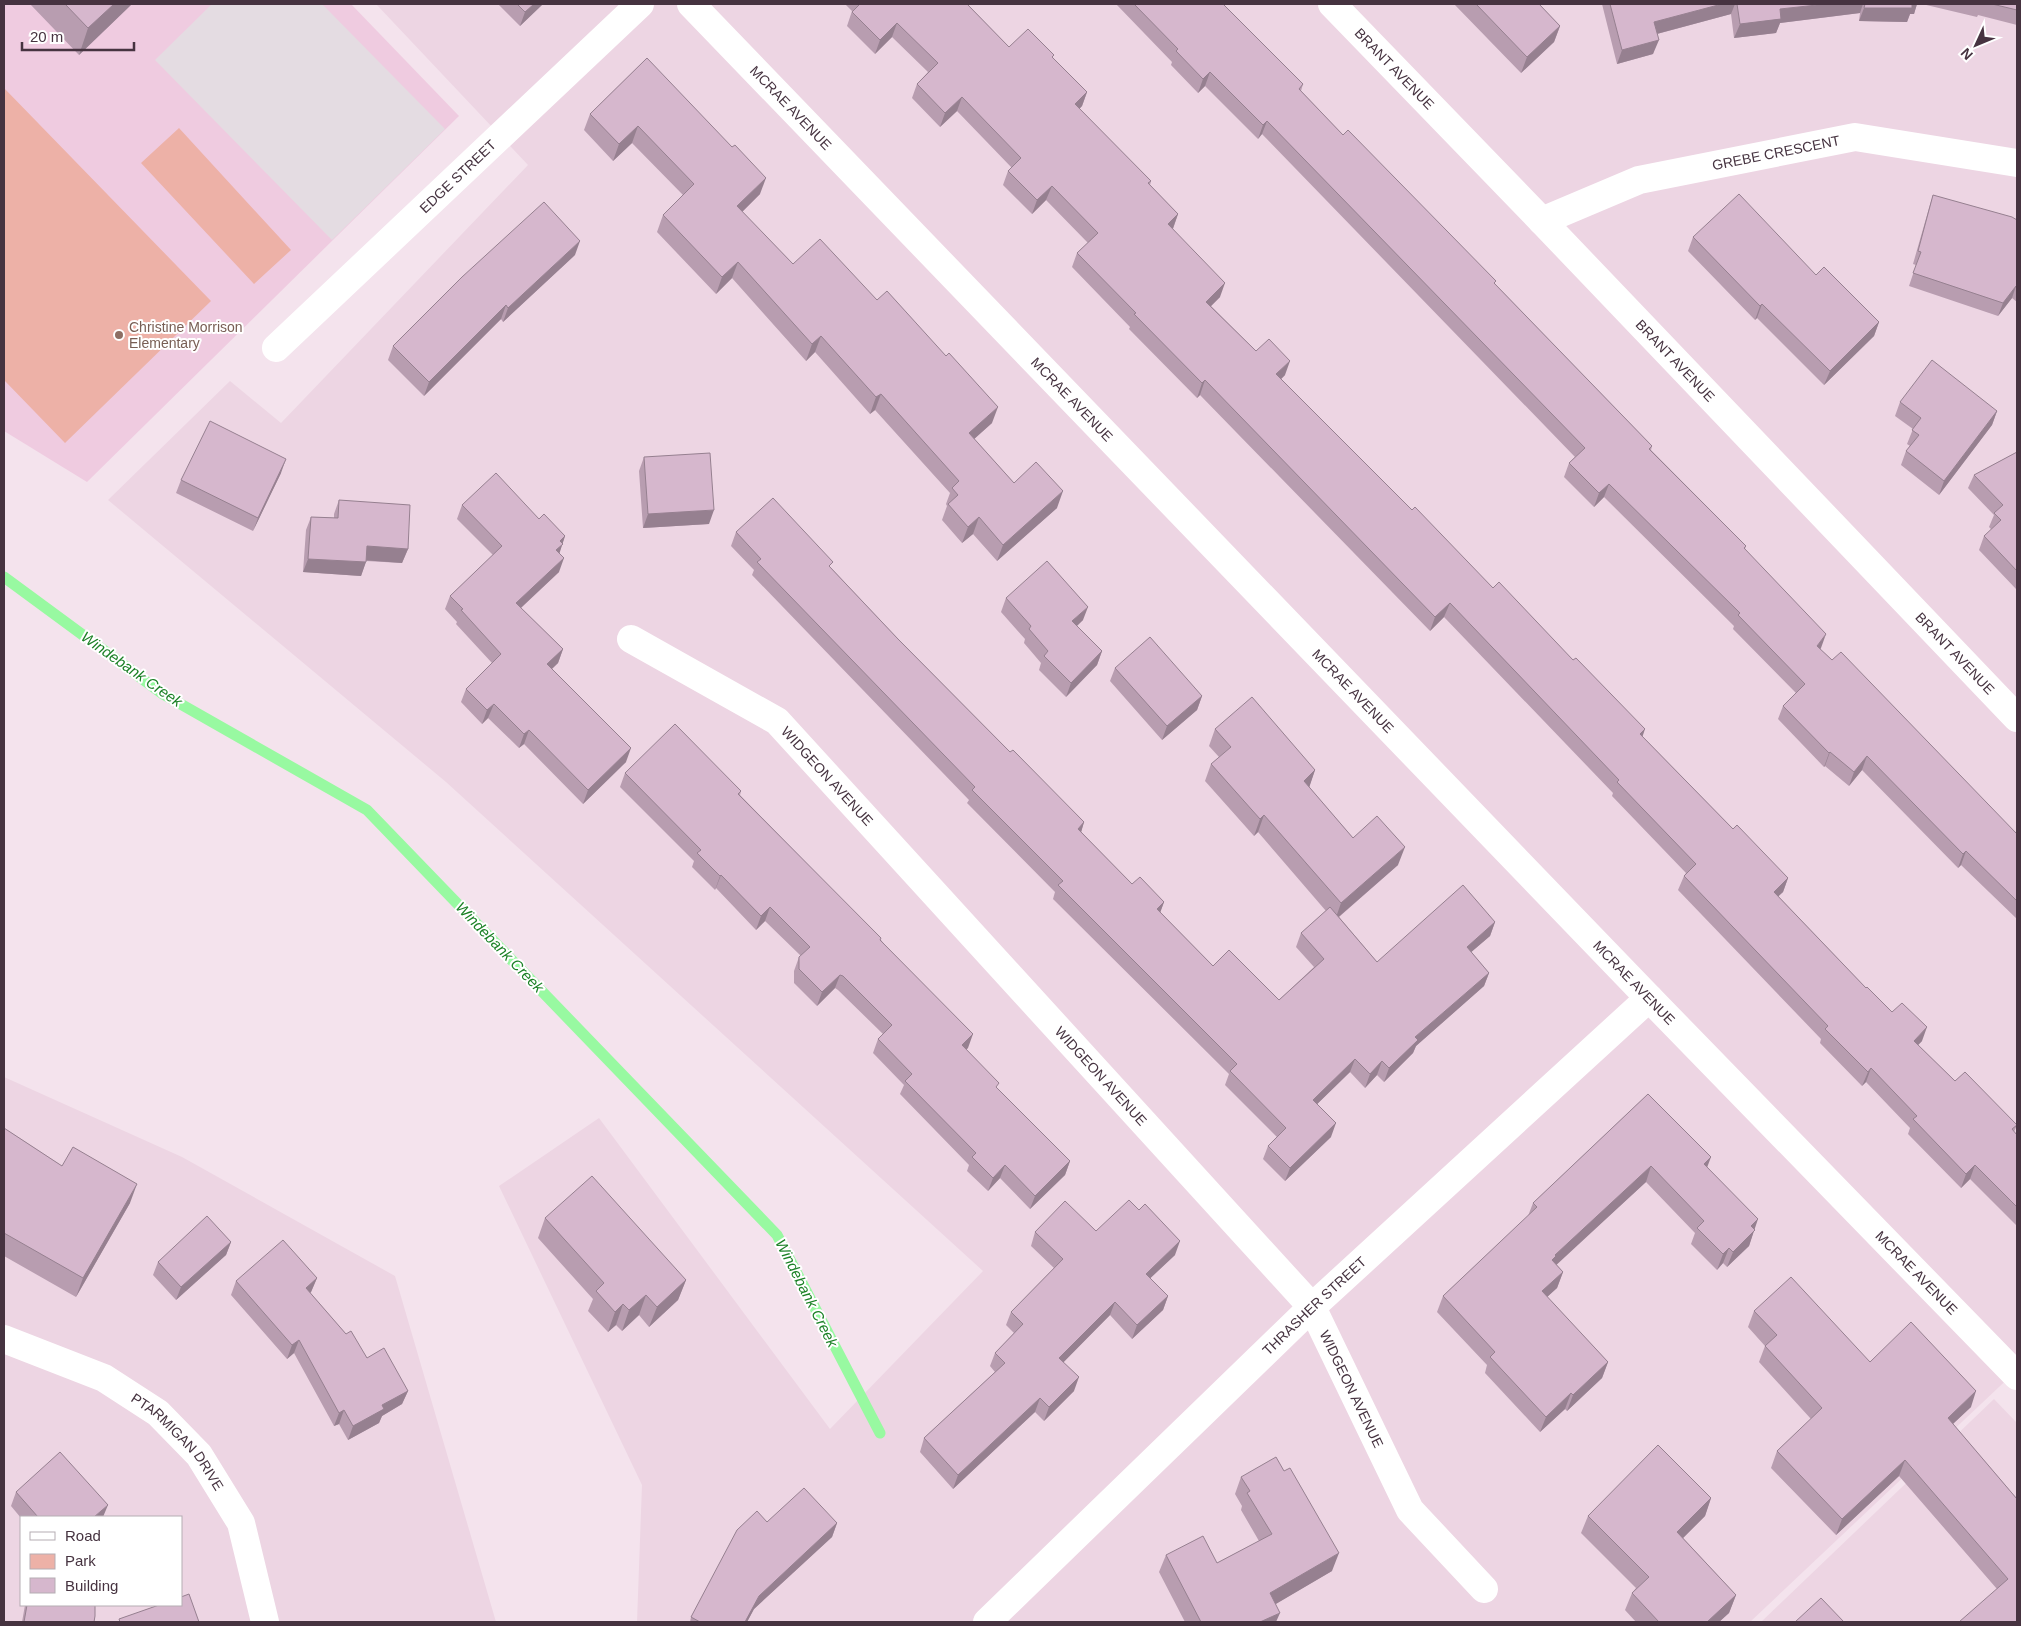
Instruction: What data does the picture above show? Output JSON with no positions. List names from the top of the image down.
{
  "streets": {
    "street": [
      "BRANT AVENUE",
      "MCRAE AVENUE",
      "GREBE CRESCENT",
      "EDGE STREET",
      "WIDGEON AVENUE",
      "THRASHER STREET",
      "PTARMIGAN DRIVE"
    ]
  },
  "crossings": [
    ["BRANT AVENUE", "GREBE CRESCENT"],
    ["MCRAE AVENUE", "THRASHER STREET"],
    ["WIDGEON AVENUE", "THRASHER STREET"]
  ],
  "water": ["Windebank Creek"],
  "places": ["Christine Morrison Elementary"],
  "legend": ["Road", "Park", "Building"],
  "scale_bar": "20 m",
  "north": "bottom left"
}
